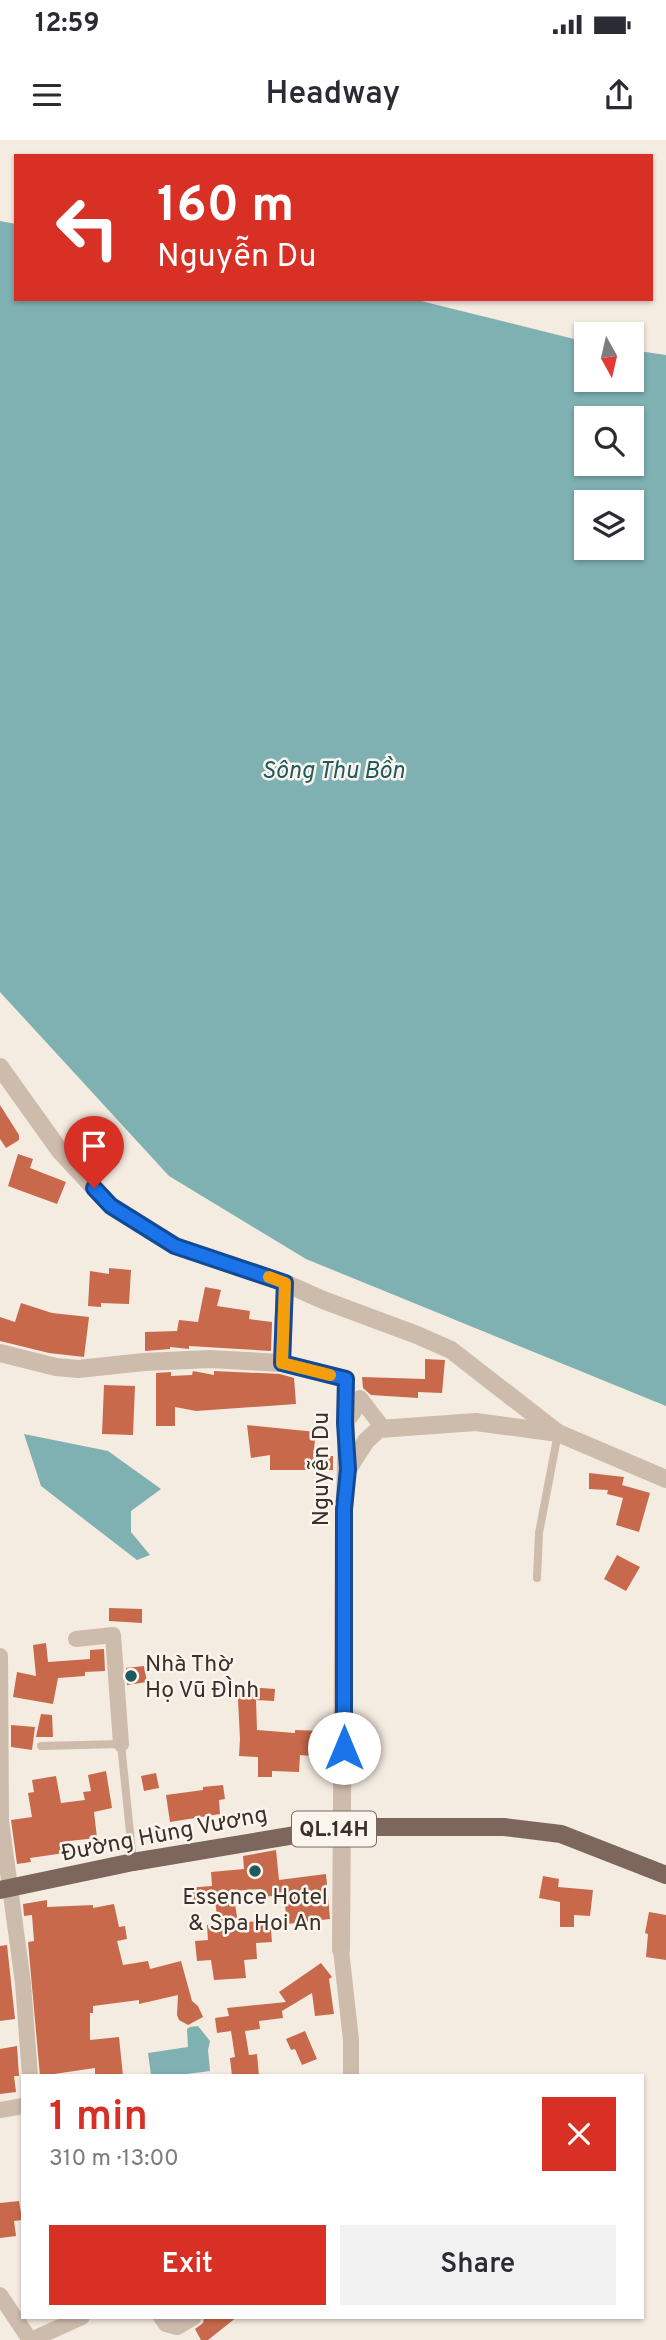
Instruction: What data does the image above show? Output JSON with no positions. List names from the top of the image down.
{
  "streets": {
    "main road": ["QL.14H", "Đường Hùng Vương"],
    "street": ["Nguyễn Du"]
  },
  "crossings": [
    ["Nguyễn Du", "Đường Hùng Vương"]
  ],
  "water": ["Sông Thu Bồn"],
  "places": ["Nhà Thờ Họ Vũ ĐÌnh", "Essence Hotel & Spa Hoi An"],
  "north": "bottom",
  "page": {
    "status": "12:59",
    "header": "Headway",
    "turn": ["160 m", "Nguyễn Du"],
    "heading": ["1 min", "310 m · 13:00"],
    "buttons": ["Exit", "Share"]
  }
}
